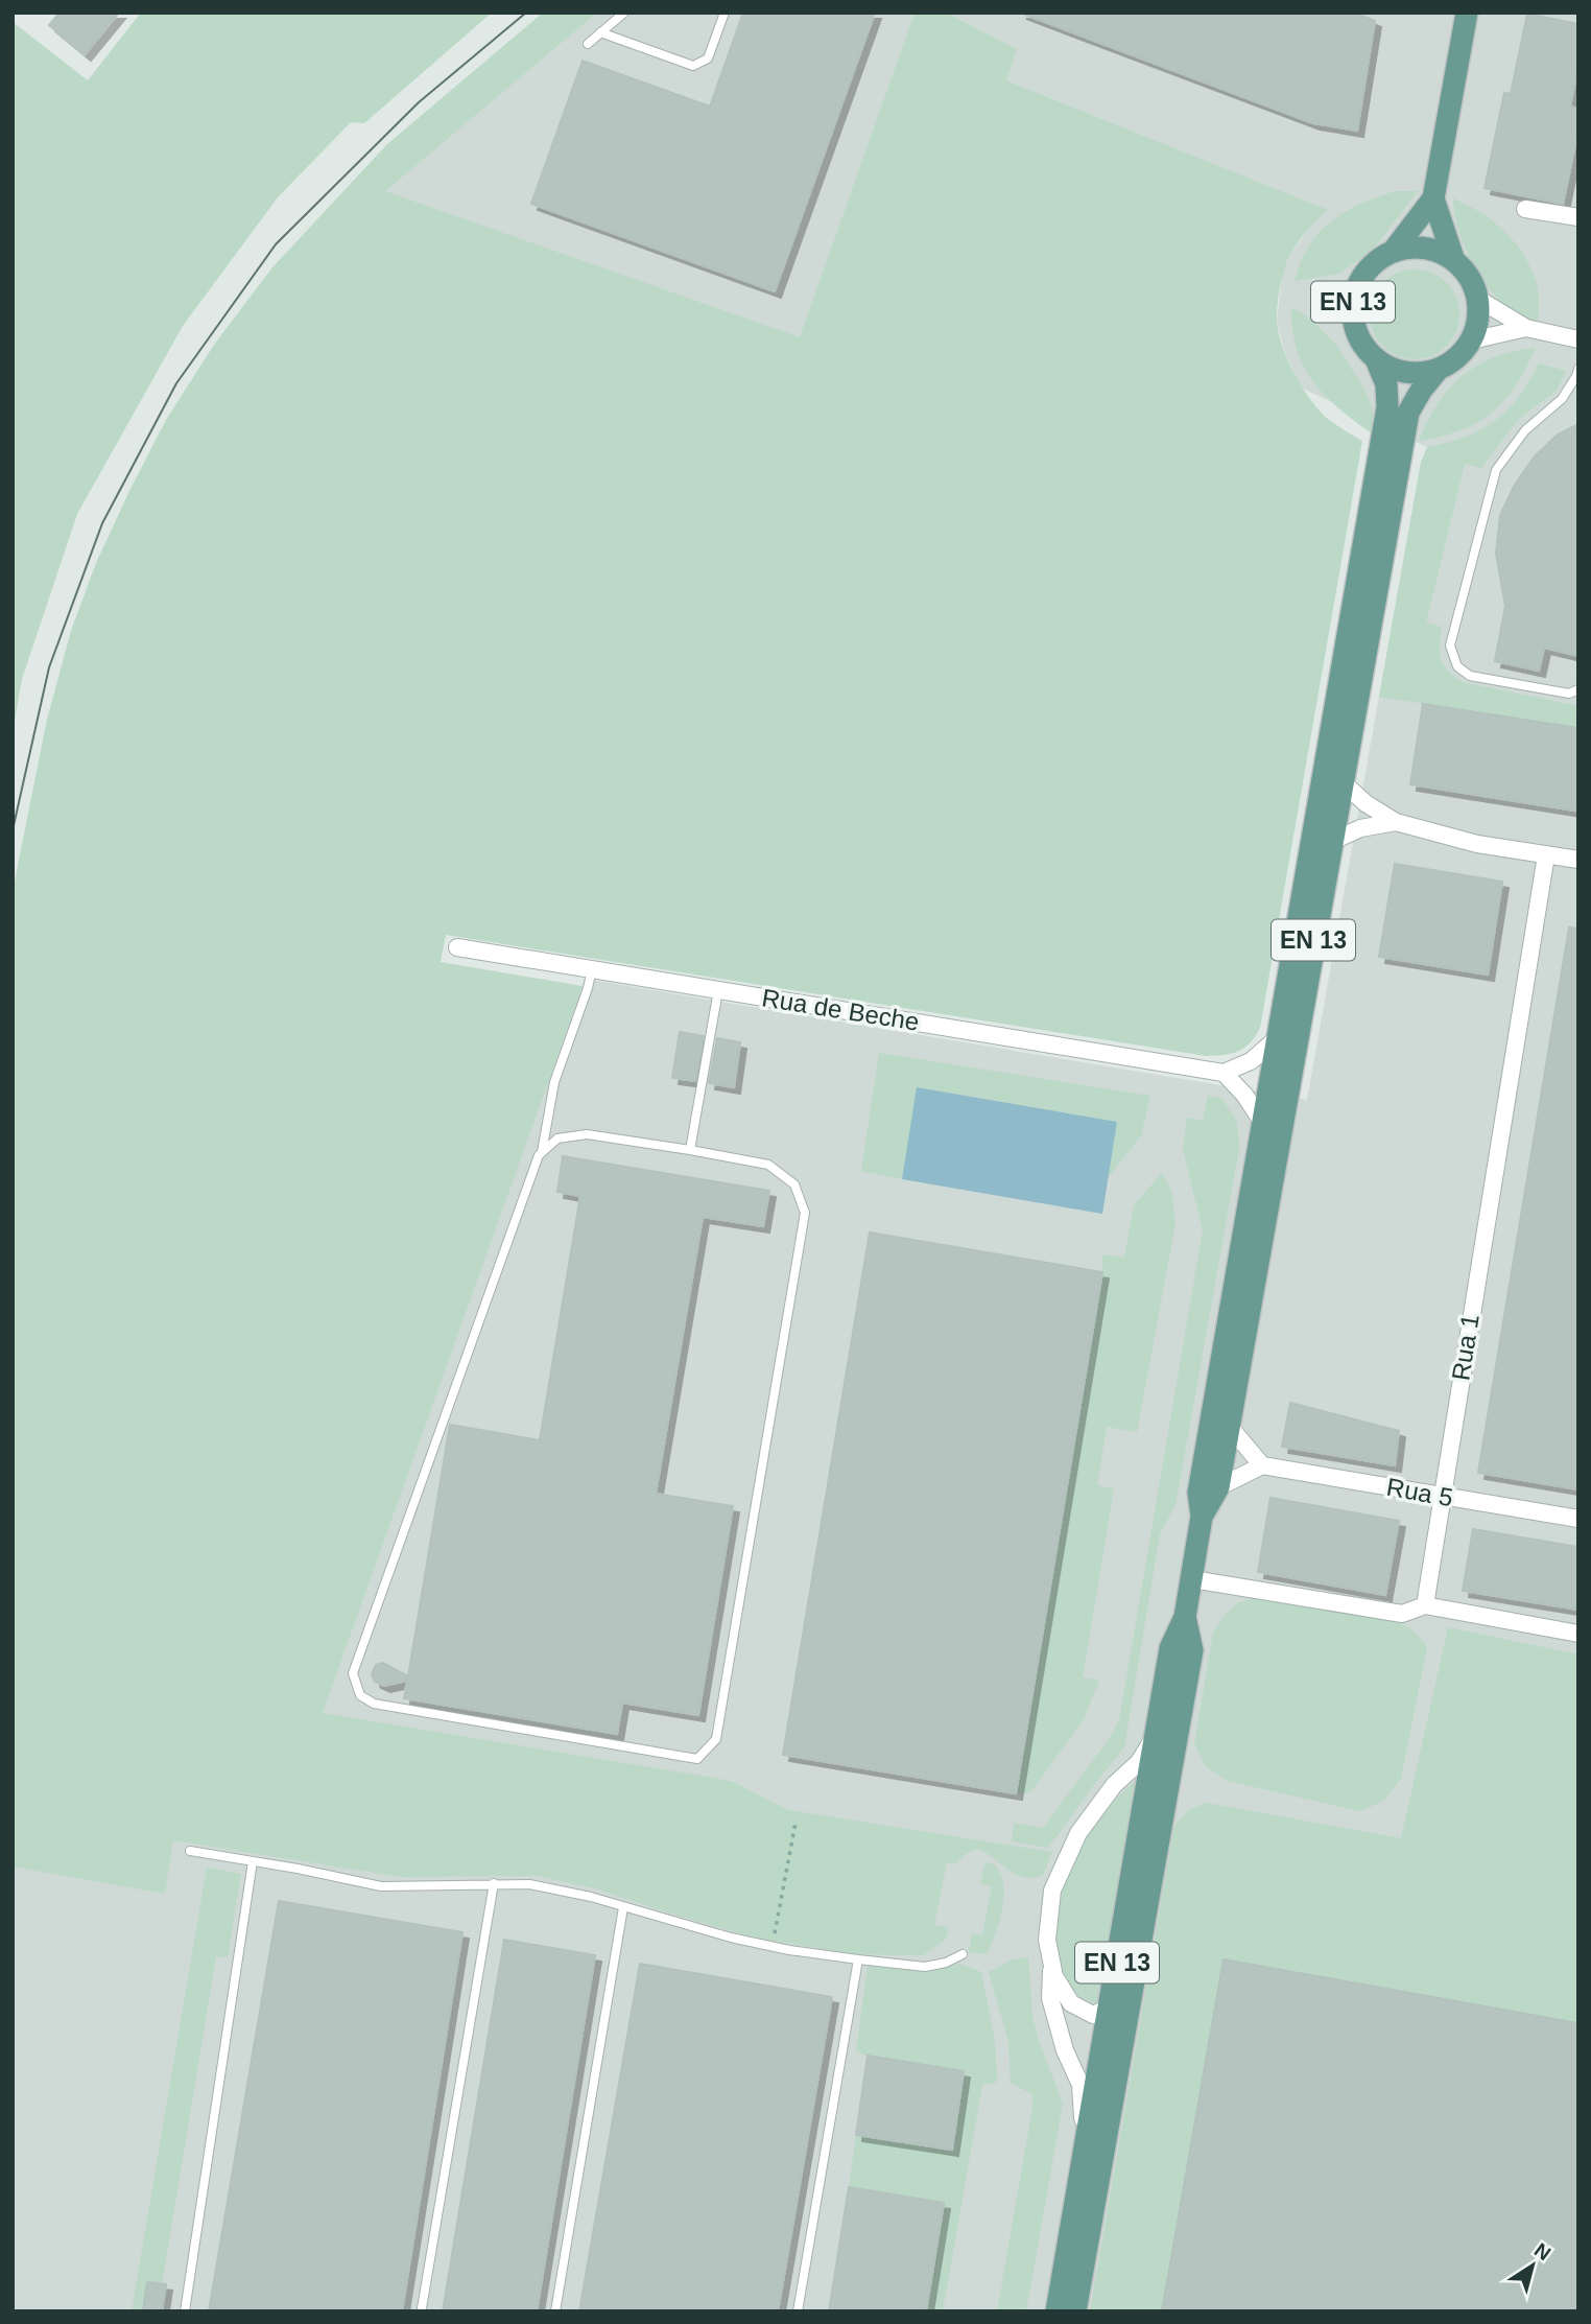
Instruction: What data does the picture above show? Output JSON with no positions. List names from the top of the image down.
{
  "streets": {
    "main road": ["EN 13"],
    "street": ["Rua de Beche", "Rua 1", "Rua 5"]
  },
  "crossings": [
    ["Rua 1", "Rua 5"]
  ],
  "north": "top right"
}
